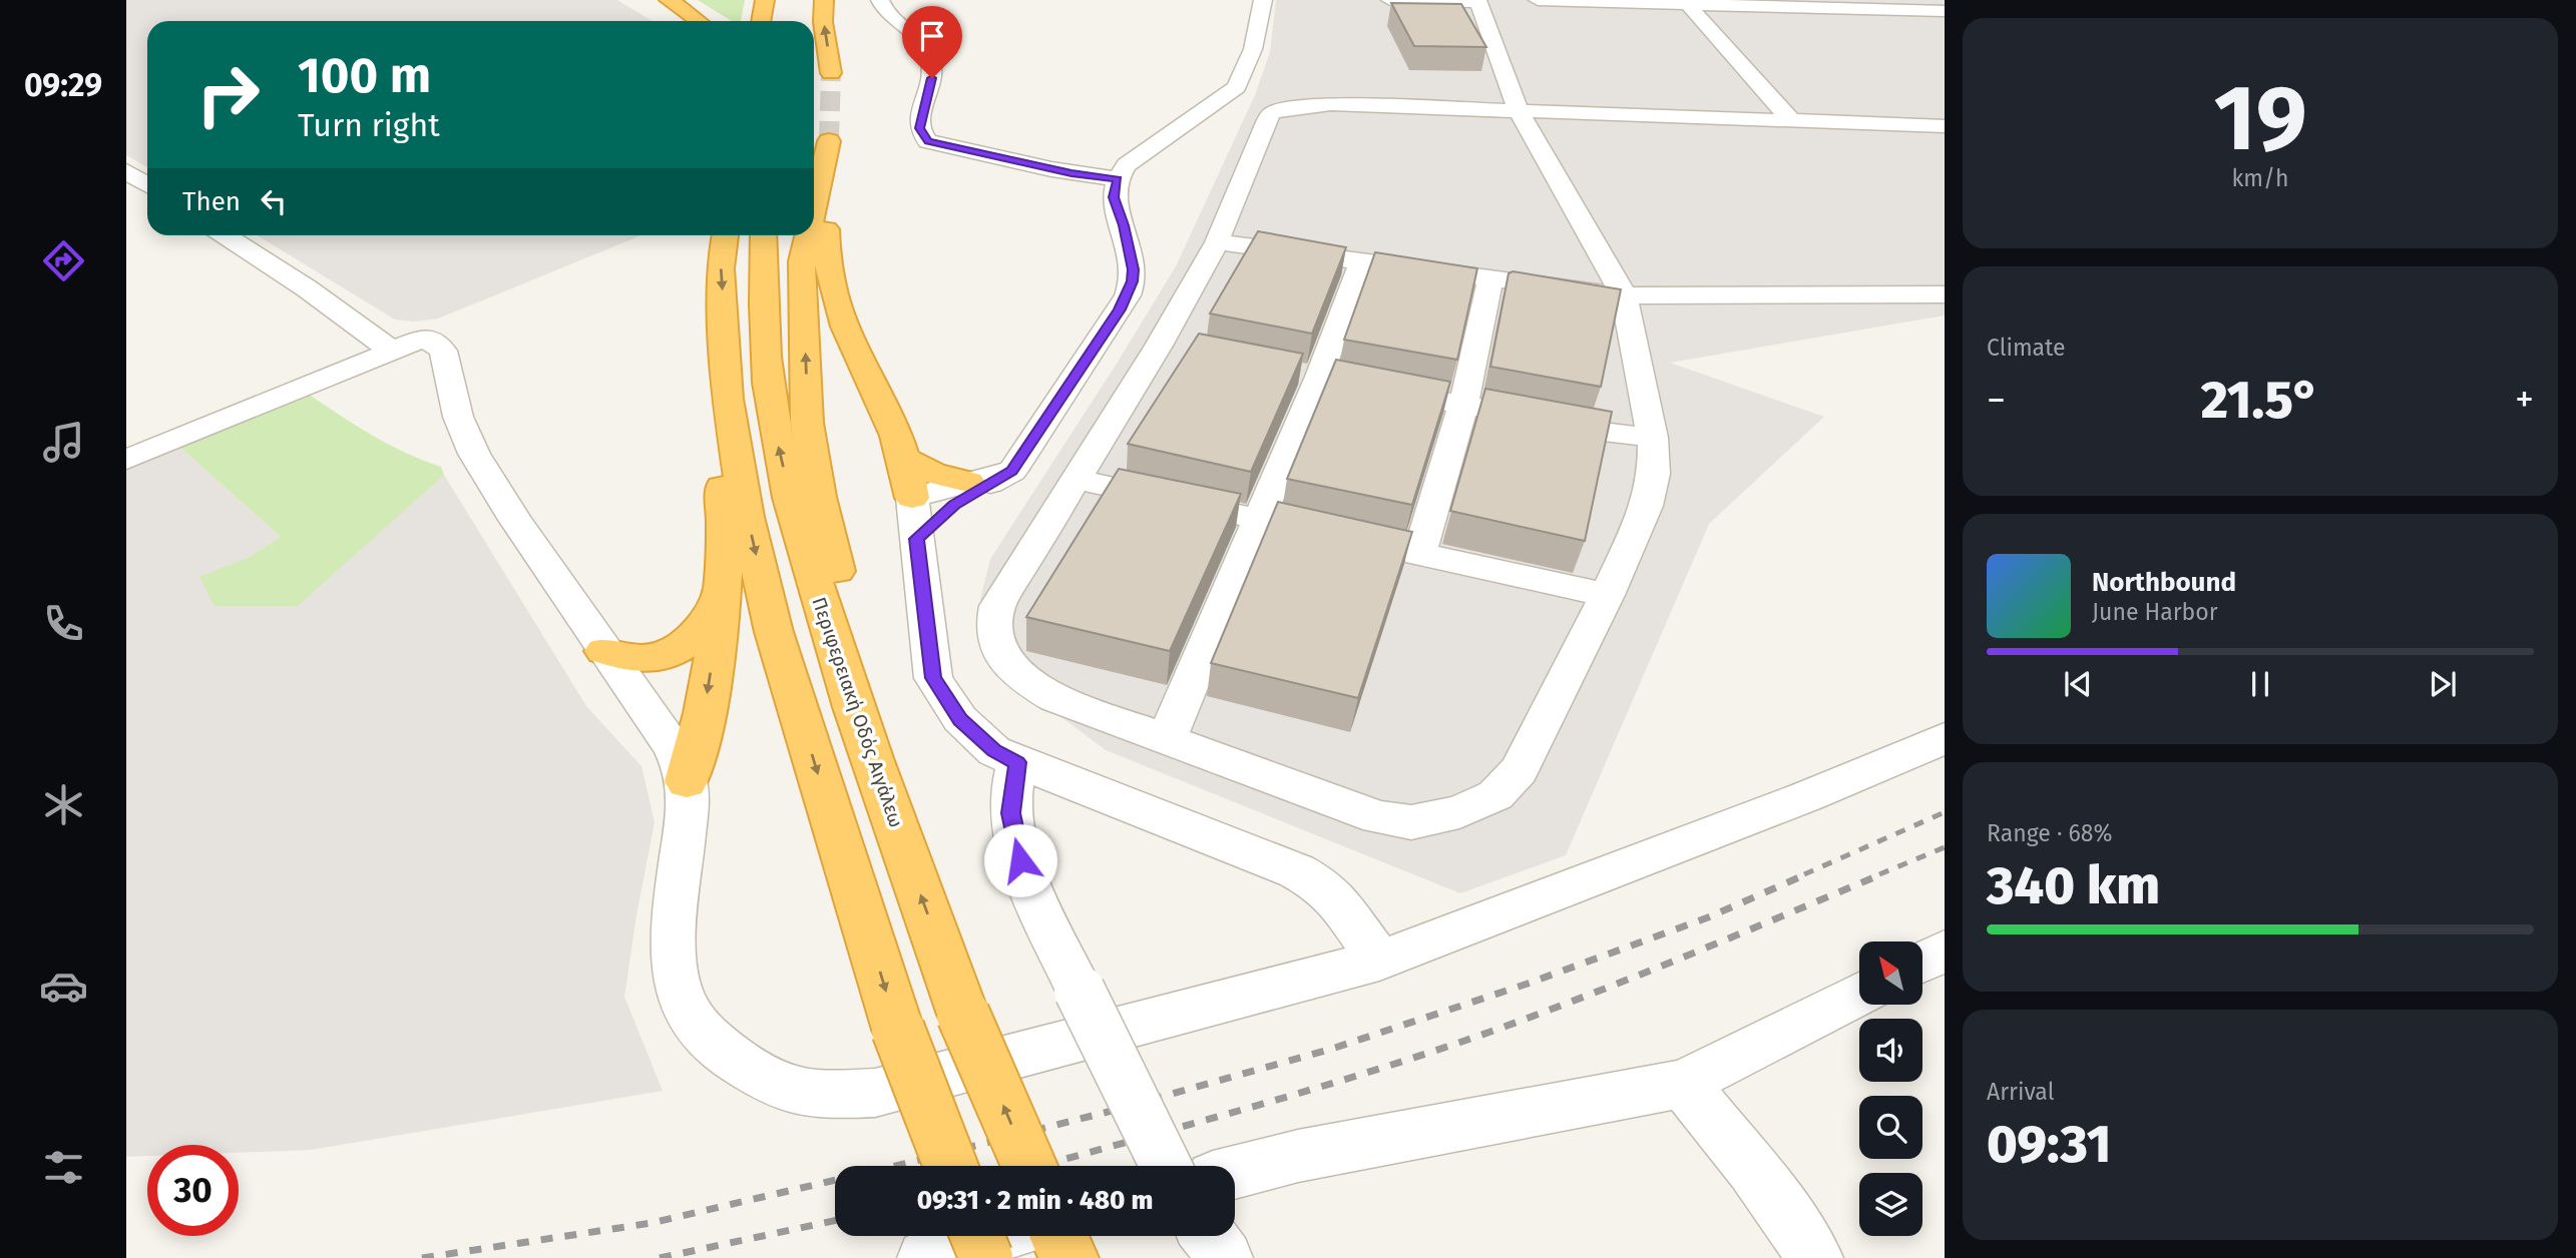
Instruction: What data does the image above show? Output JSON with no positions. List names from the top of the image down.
{
  "streets": {
    "highway": ["Περιφερειακή Οδός Αιγάλεω"]
  },
  "north": "top left",
  "page": {
    "tabs": "09:29",
    "tile": [
      ["19", "km/h"],
      "Climate",
      ["Range · 68%", "340 km"],
      ["Arrival", "09:31"]
    ],
    "turn": ["100 m", "Turn right"],
    "then": "Then",
    "heat": ["−", "21.5°", "+"],
    "song": ["Northbound", "June Harbor"],
    "limit": "30",
    "trip": "09:31 · 2 min · 480 m"
  }
}
